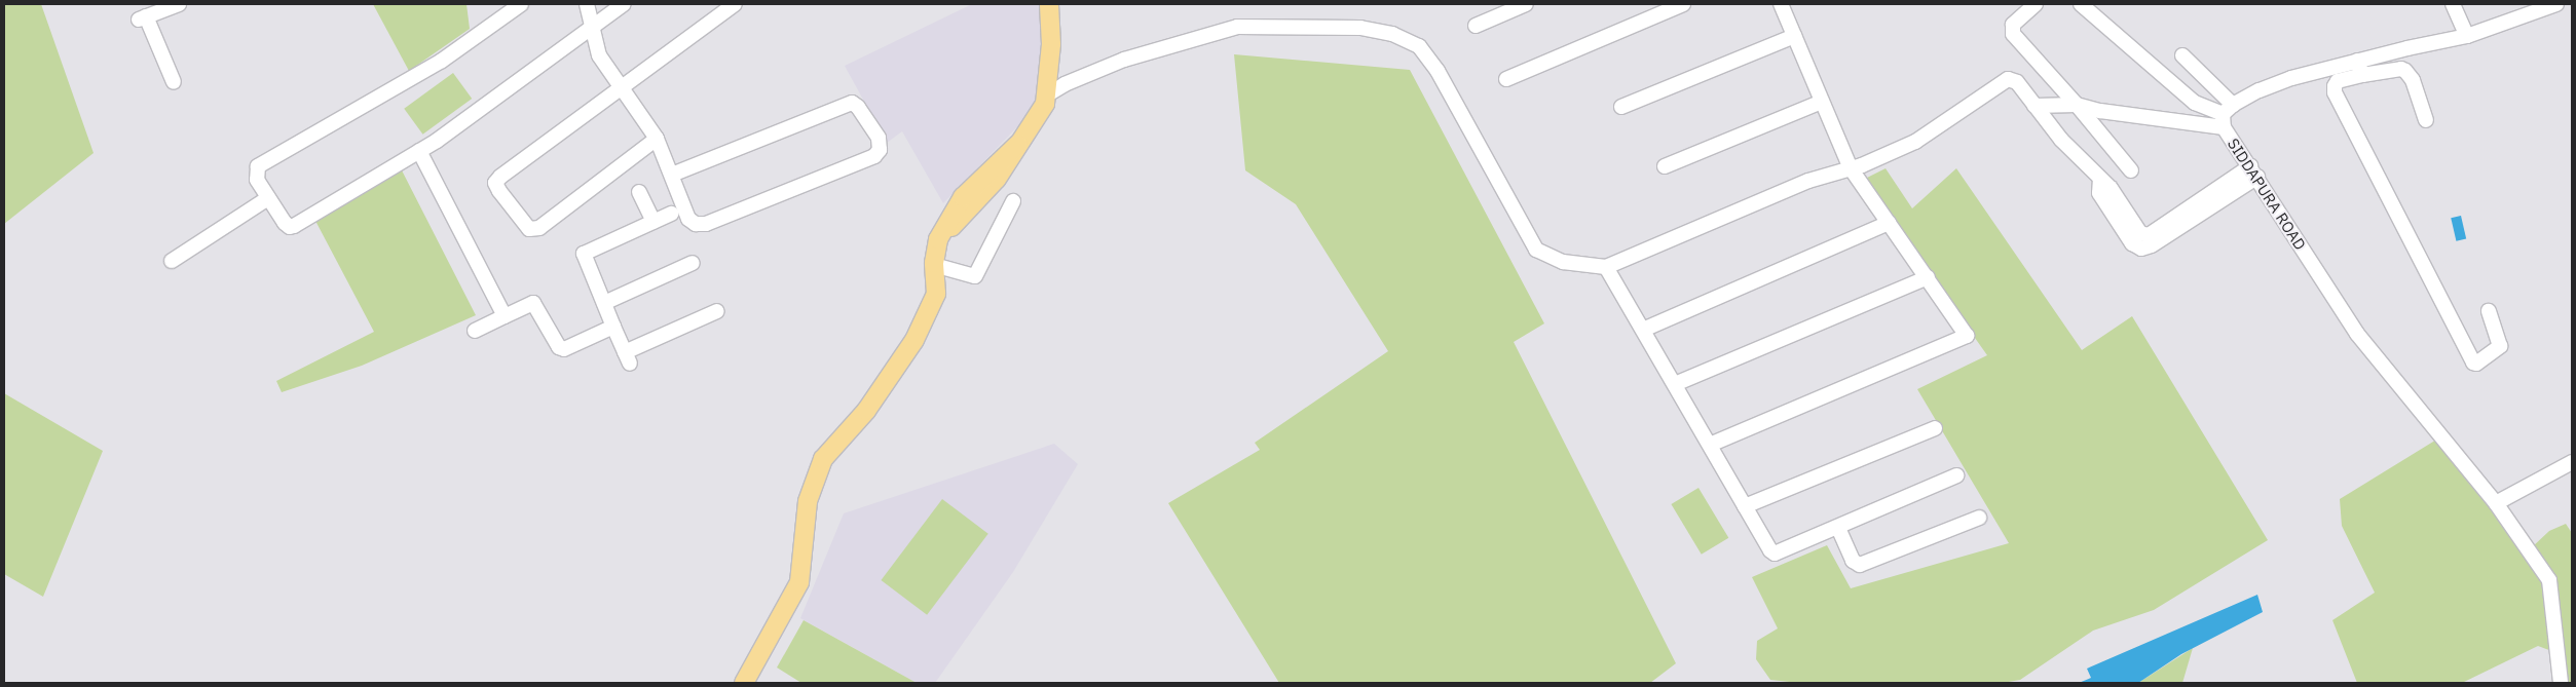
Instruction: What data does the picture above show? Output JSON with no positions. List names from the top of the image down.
{
  "streets": {
    "street": ["SIDDAPURA ROAD"]
  }
}
